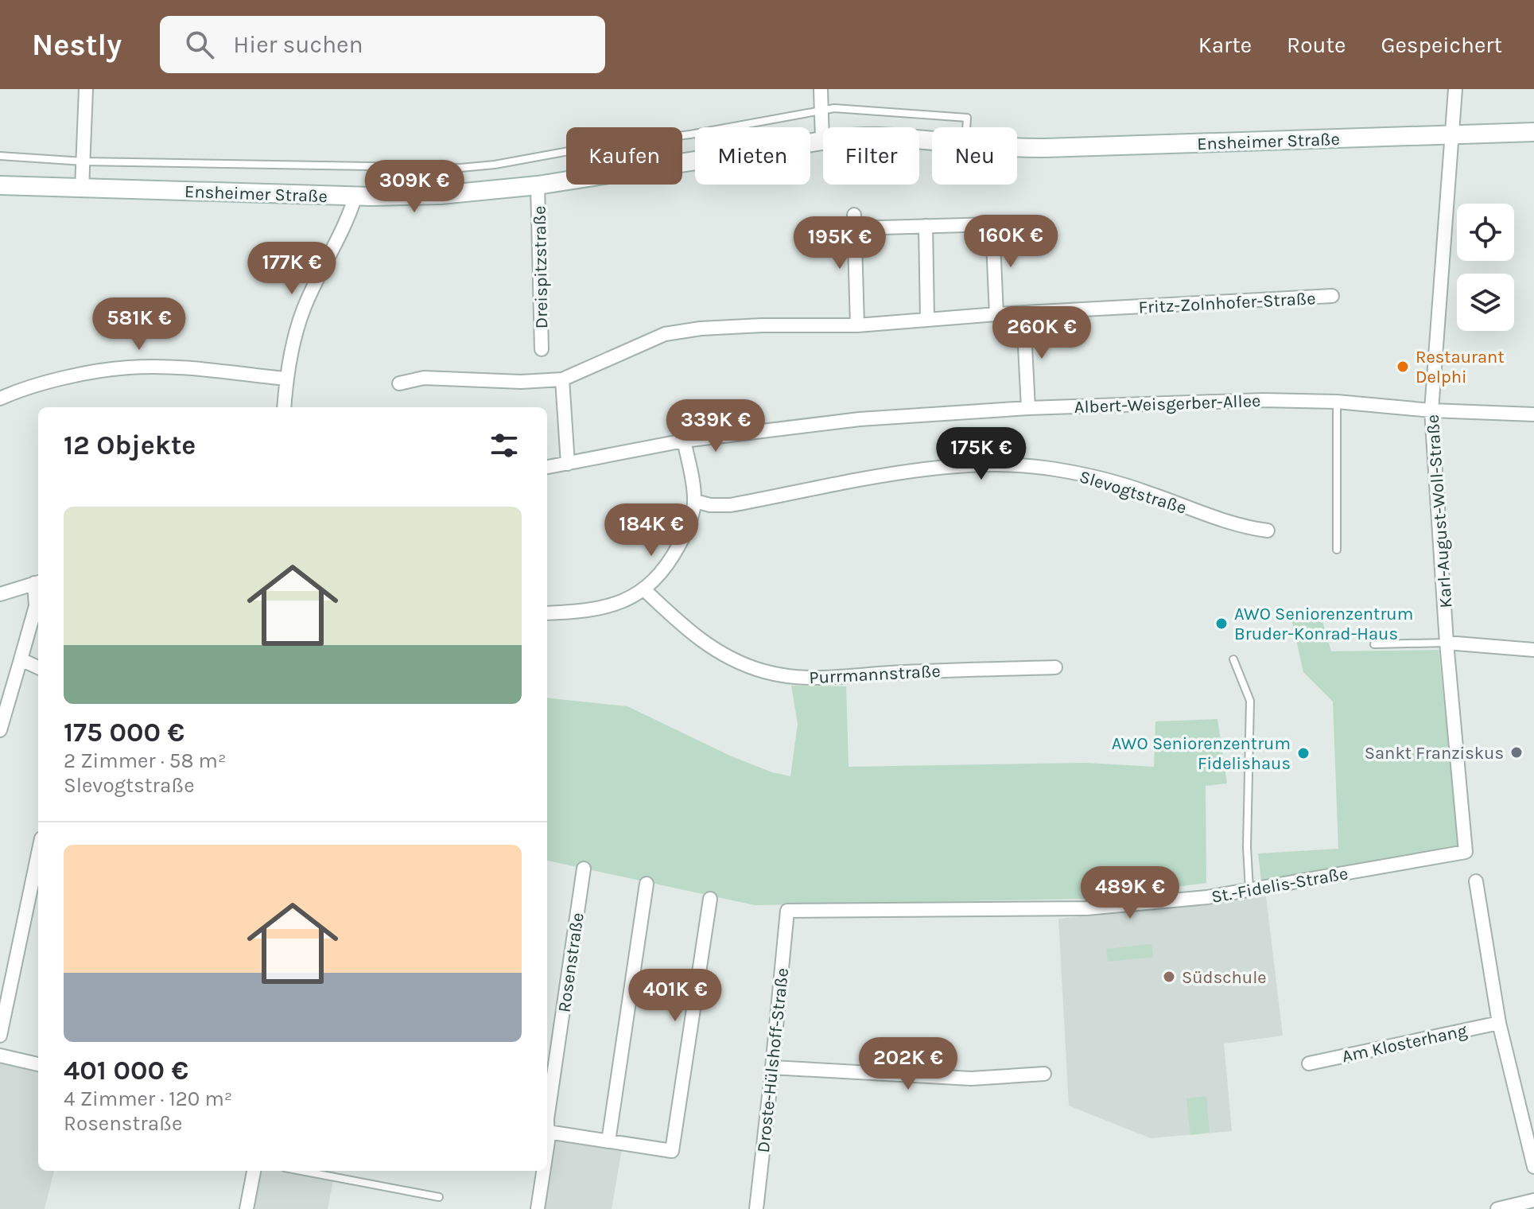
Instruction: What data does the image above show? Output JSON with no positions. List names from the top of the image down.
{
  "streets": {
    "main road": ["Ensheimer Straße"],
    "street": [
      "Dreispitzstraße",
      "Fritz-Zolnhofer-Straße",
      "Albert-Weisgerber-Allee",
      "Slevogtstraße",
      "Karl-August-Woll-Straße",
      "Purrmannstraße",
      "St.-Fidelis-Straße",
      "Rosenstraße",
      "Am Klosterhang",
      "Droste-Hülshoff-Straße"
    ]
  },
  "crossings": [
    ["Ensheimer Straße", "Dreispitzstraße"],
    ["Ensheimer Straße", "Karl-August-Woll-Straße"],
    ["Albert-Weisgerber-Allee", "Karl-August-Woll-Straße"],
    ["Karl-August-Woll-Straße", "St.-Fidelis-Straße"],
    ["St.-Fidelis-Straße", "Droste-Hülshoff-Straße"]
  ],
  "places": [
    "Restaurant Delphi",
    "AWO Seniorenzentrum Bruder-Konrad-Haus",
    "Sankt Franziskus",
    "AWO Seniorenzentrum Fidelishaus",
    "Südschule"
  ],
  "page": {
    "header": "Nestly",
    "search": "Hier suchen",
    "nav": ["Karte", "Route", "Gespeichert"],
    "chip": [
      "Kaufen",
      "Mieten",
      "Filter",
      "Neu"
    ],
    "price": [
      "309K €",
      "160K €",
      "195K €",
      "177K €",
      "581K €",
      "260K €",
      "339K €",
      "175K €",
      "184K €",
      "489K €",
      "401K €",
      "202K €"
    ],
    "heading": "12 Objekte",
    "list": [
      {
        "name": "175 000 €",
        "note": "2 Zimmer · 58 m² · Slevogtstraße"
      },
      {
        "name": "401 000 €",
        "note": "4 Zimmer · 120 m² · Rosenstraße"
      }
    ]
  }
}
